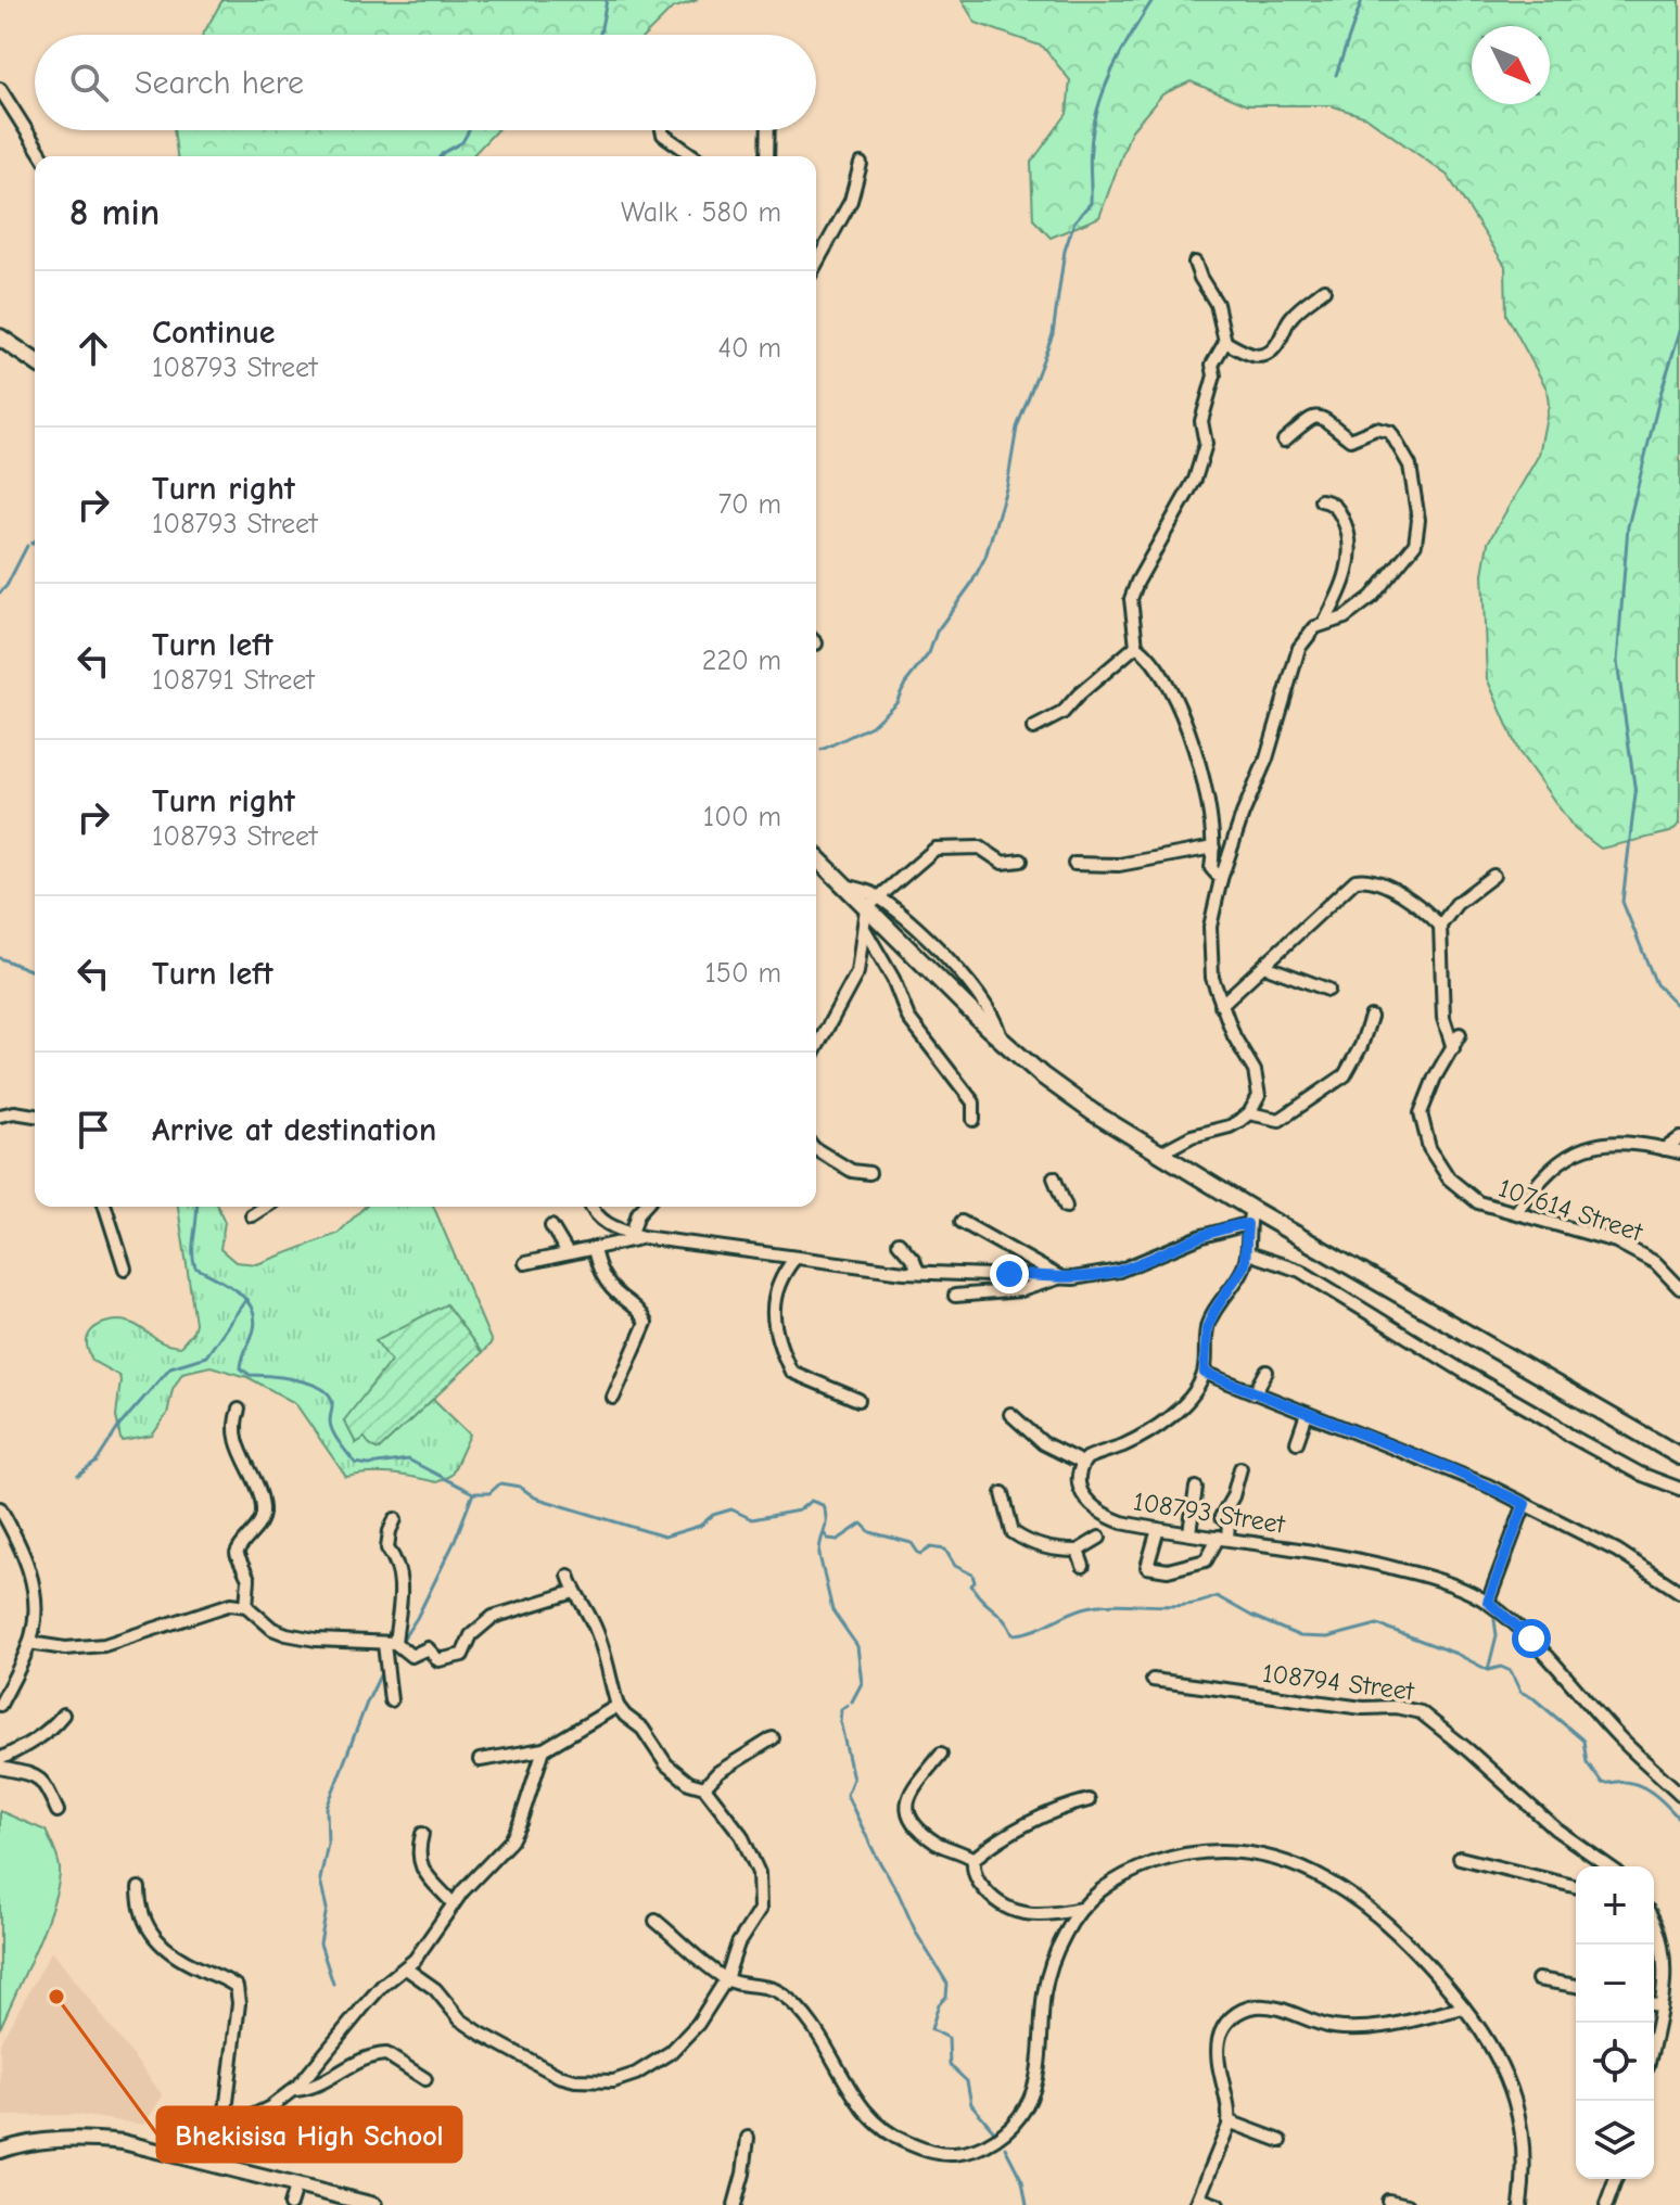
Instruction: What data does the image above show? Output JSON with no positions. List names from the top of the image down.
{
  "streets": {
    "street": ["107614 Street", "108793 Street", "108794 Street"]
  },
  "places": ["Bhekisisa High School"],
  "north": "bottom right",
  "page": {
    "search": "Search here",
    "heading": ["8 min", "Walk · 580 m"],
    "list": [
      ["Continue", "108793 Street", "40 m"],
      ["Turn right", "108793 Street", "70 m"],
      ["Turn left", "108791 Street", "220 m"],
      ["Turn right", "108793 Street", "100 m"],
      ["Turn left", "150 m"],
      "Arrive at destination"
    ],
    "map_buttons": ["+", "−"]
  }
}
